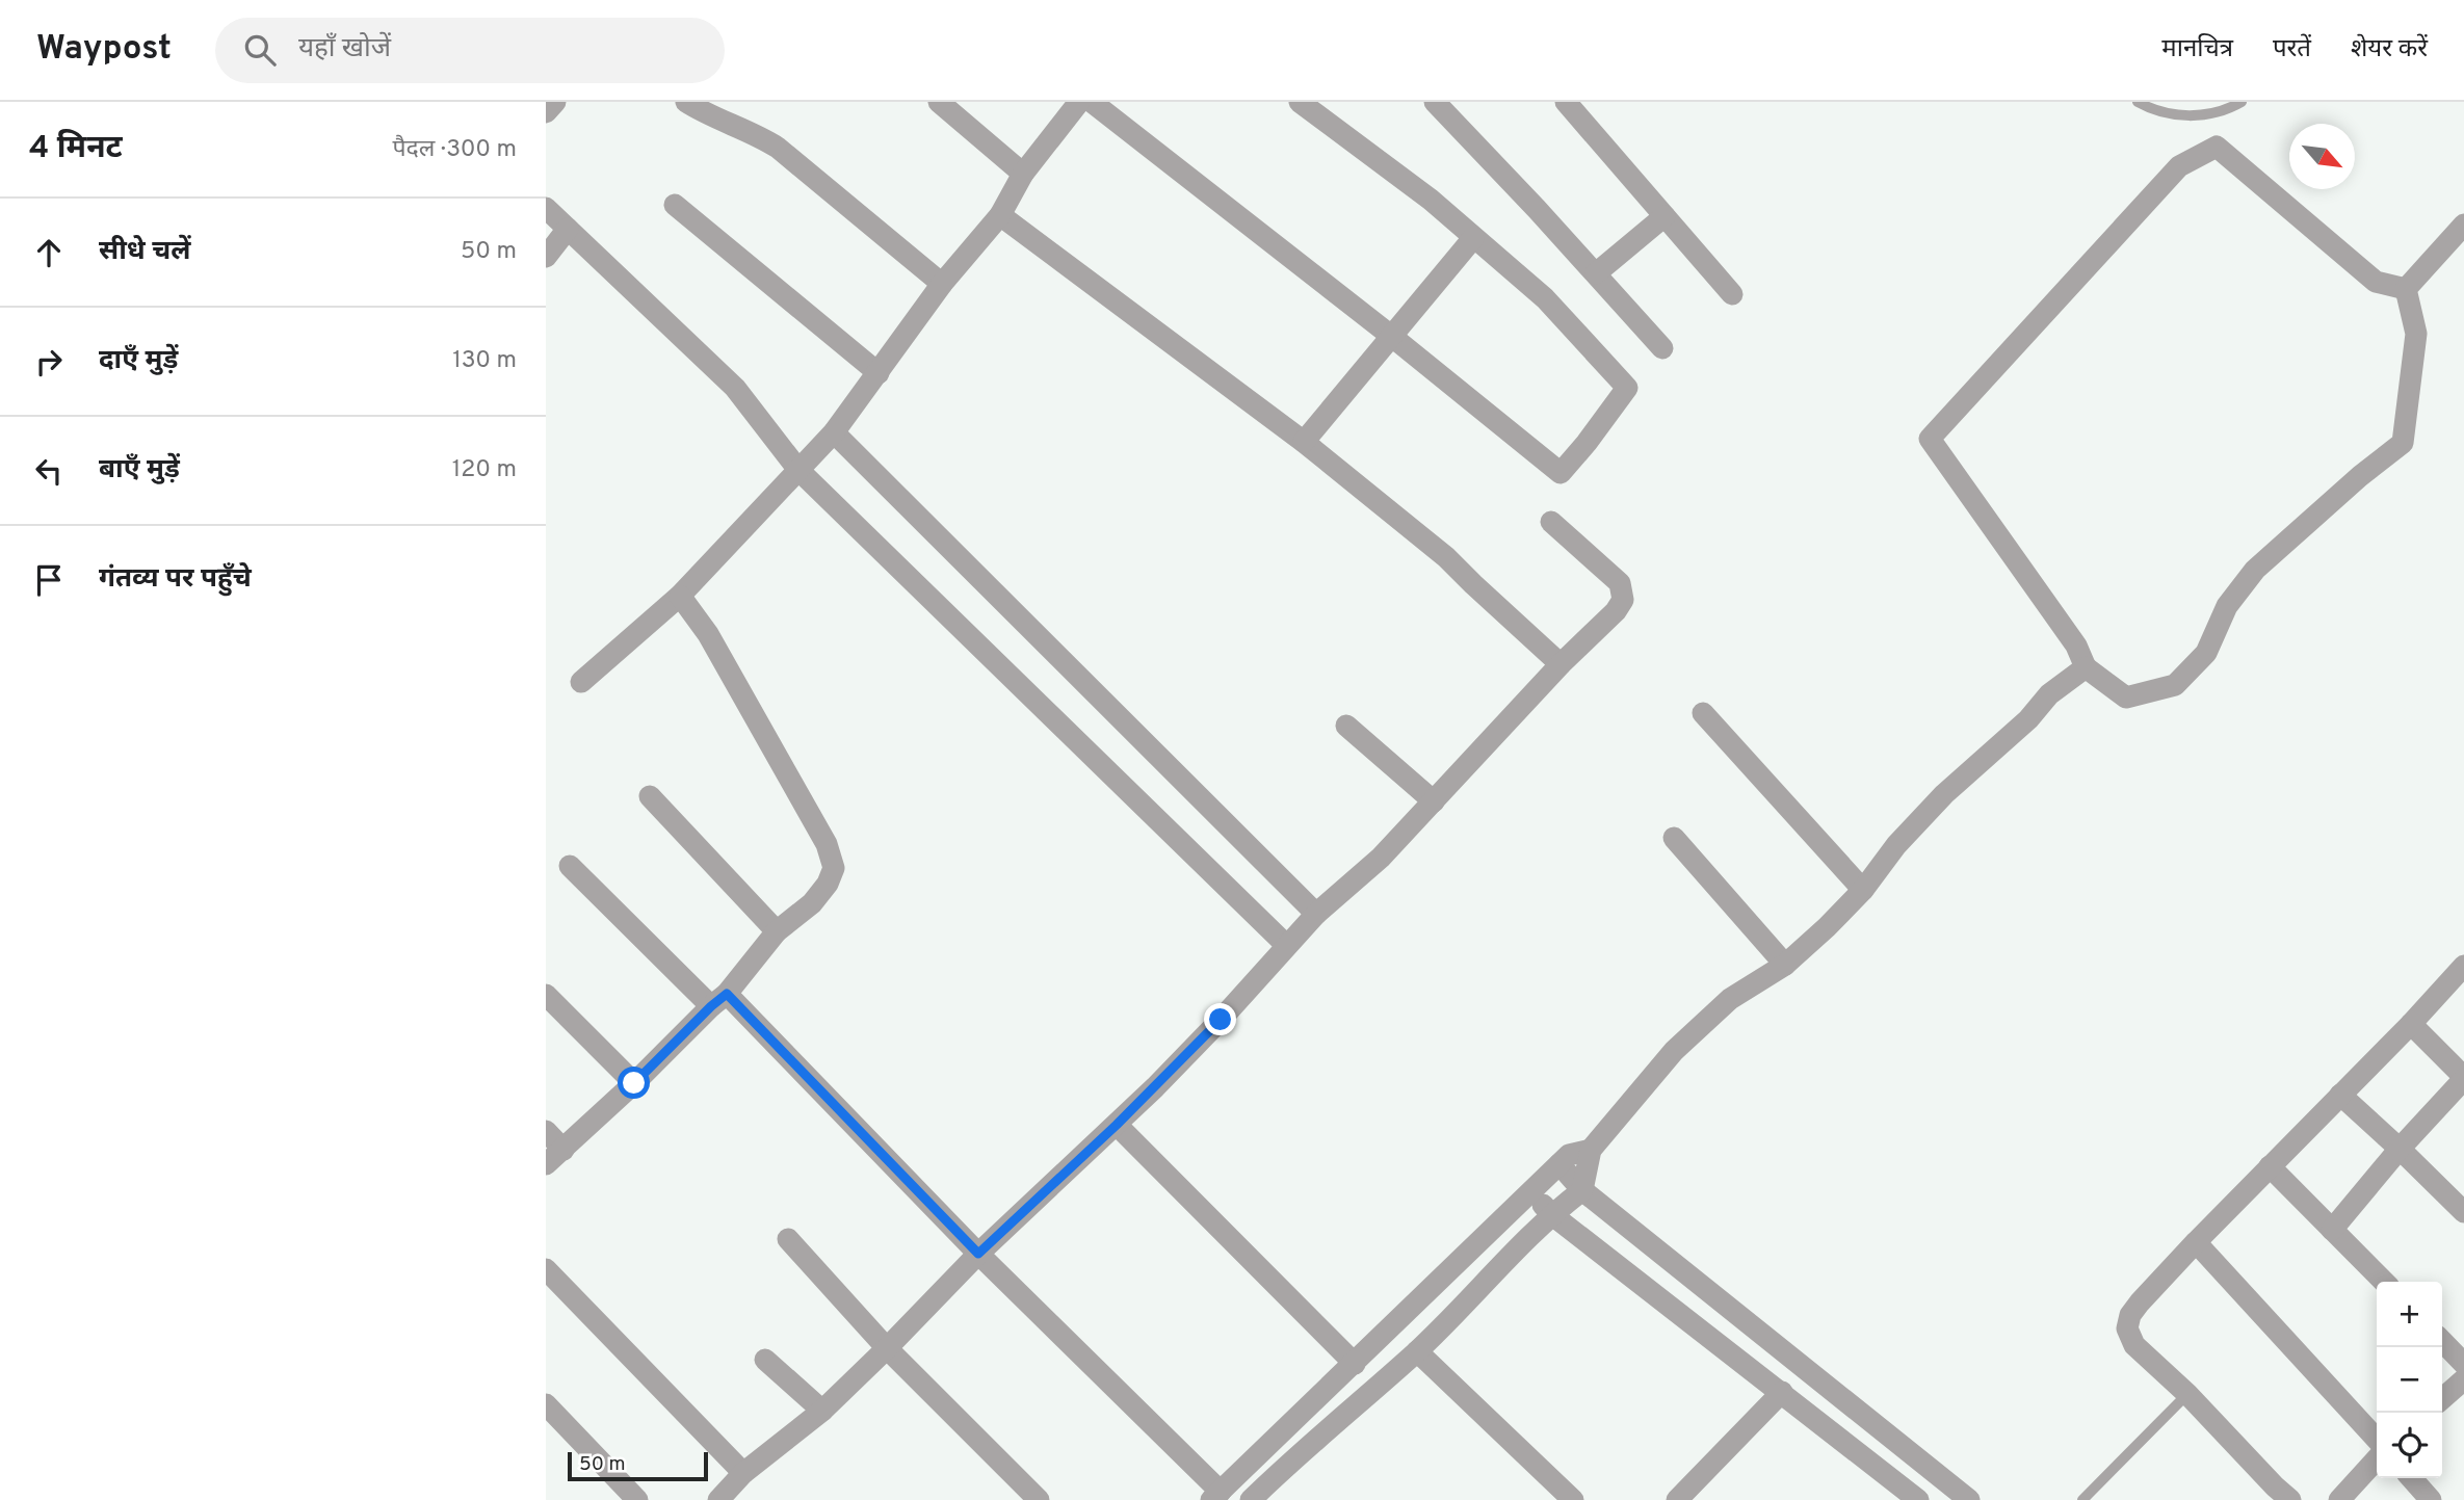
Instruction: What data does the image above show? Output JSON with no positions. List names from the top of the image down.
{
  "scale_bar": "50 m",
  "north": "bottom right",
  "page": {
    "header": "Waypost",
    "search": "यहाँ खोजें",
    "nav": ["मानचित्र", "परतें", "शेयर करें"],
    "heading": ["4 मिनट", "पैदल · 300 m"],
    "list": [
      ["सीधे चलें", "50 m"],
      ["दाएँ मुड़ें", "130 m"],
      ["बाएँ मुड़ें", "120 m"],
      "गंतव्य पर पहुँचे"
    ],
    "map_buttons": ["+", "−"],
    "scale": "50 m"
  }
}
